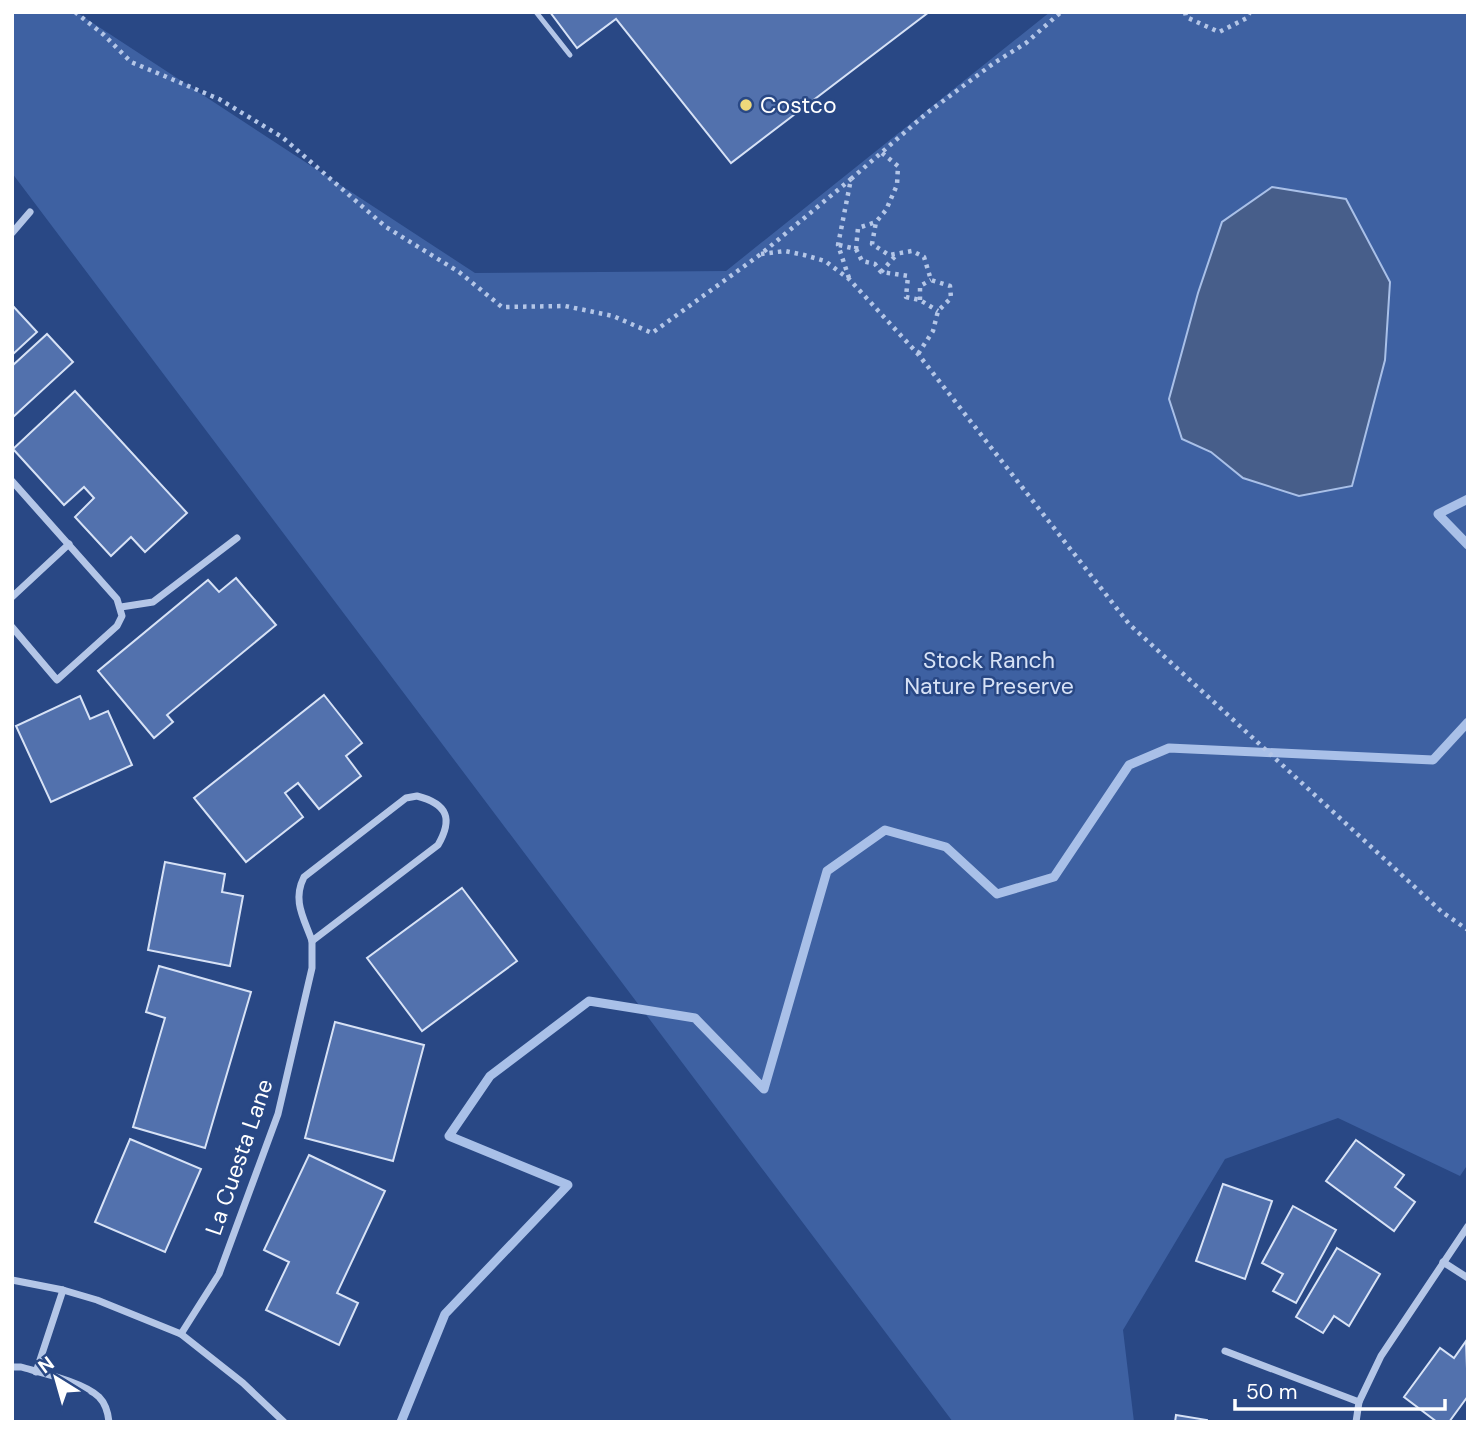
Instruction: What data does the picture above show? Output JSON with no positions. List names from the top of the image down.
{
  "streets": {
    "street": ["La Cuesta Lane"]
  },
  "parks": ["Stock Ranch Nature Preserve"],
  "places": ["Costco"],
  "scale_bar": "50 m",
  "north": "top left"
}
